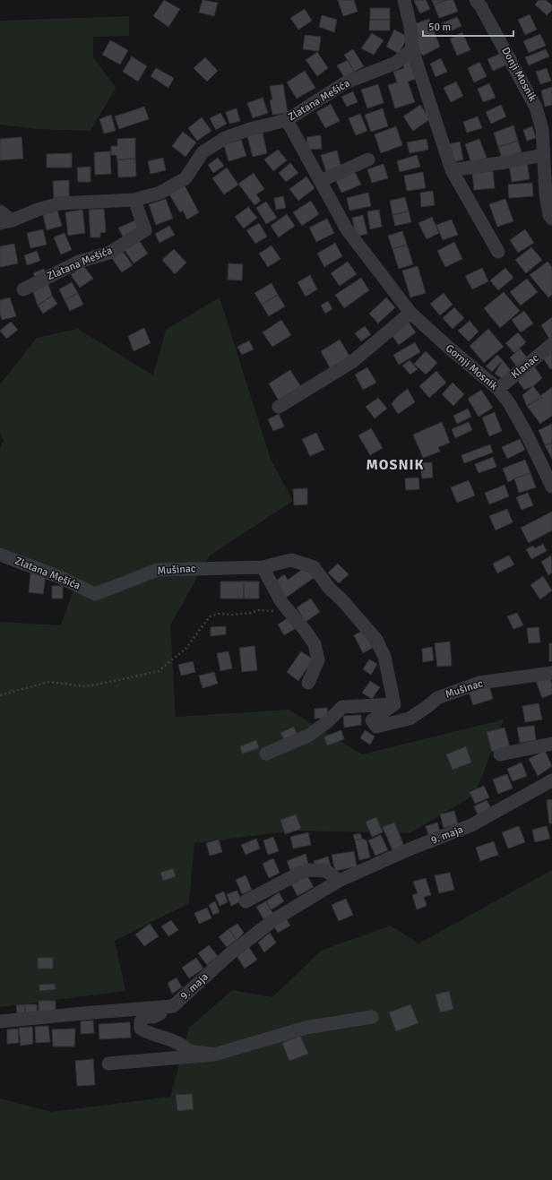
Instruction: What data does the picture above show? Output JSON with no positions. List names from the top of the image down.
{
  "streets": {
    "street": [
      "Donji Mosnik",
      "Zlatana Mešića",
      "Klanac",
      "Gornji Mosnik",
      "Mušinac",
      "9. maja"
    ]
  },
  "crossings": [
    ["Zlatana Mešića", "Gornji Mosnik"],
    ["Zlatana Mešića", "Mušinac"],
    ["Klanac", "Gornji Mosnik"]
  ],
  "districts": ["MOSNIK"],
  "scale_bar": "50 m"
}
